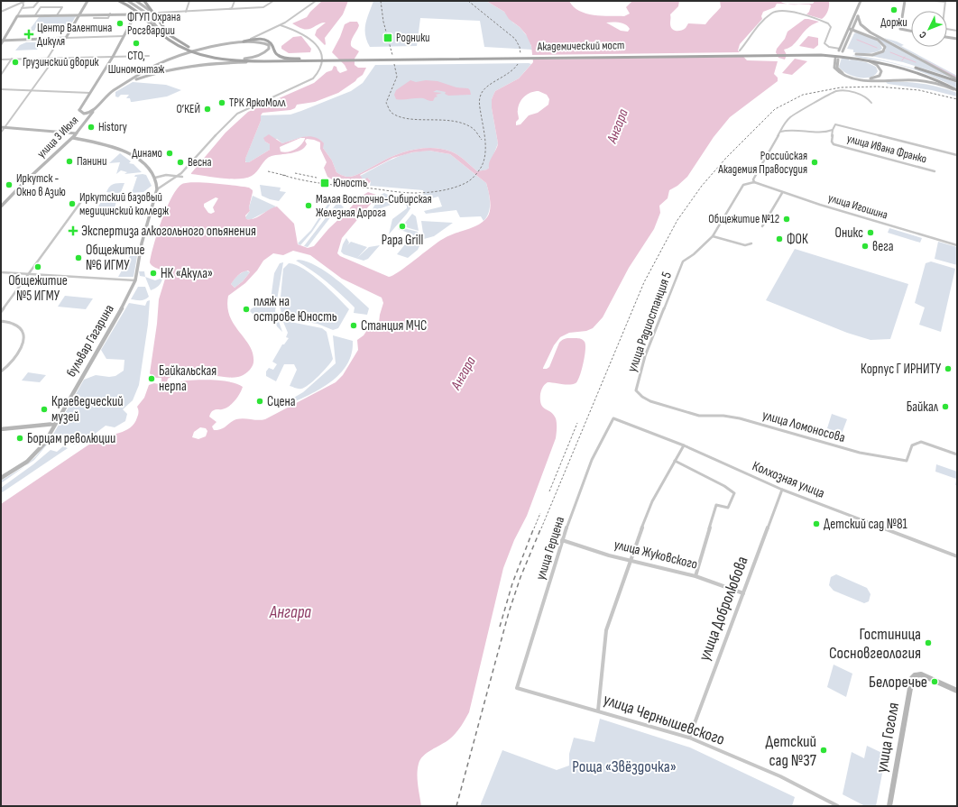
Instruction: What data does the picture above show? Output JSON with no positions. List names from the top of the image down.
{
  "streets": {
    "main road": [
      "Академический мост",
      "улица 3 Июля",
      "бульвар Гагарина",
      "улица Гоголя"
    ],
    "street": [
      "улица Ивана Франко",
      "улица Игошина",
      "улица Радиостанция 5",
      "улица Ломоносова",
      "Колхозная улица",
      "улица Герцена",
      "улица Жуковского",
      "улица Добролюбова",
      "улица Чернышевского"
    ]
  },
  "crossings": [
    ["улица Радиостанция 5", "улица Ломоносова"],
    ["Колхозная улица", "улица Герцена"],
    ["Колхозная улица", "улица Добролюбова"],
    ["улица Герцена", "улица Жуковского"],
    ["улица Герцена", "улица Чернышевского"],
    ["улица Жуковского", "улица Добролюбова"],
    ["улица Добролюбова", "улица Чернышевского"]
  ],
  "water": ["Ангара"],
  "parks": ["Роща «Звёздочка»"],
  "places": {
    "other": [
      "Доржи",
      "ФГУП Охрана Росгвардии",
      "СТО, Шиномонтаж",
      "Грузинский дворик",
      "ТРК ЯркоМолл",
      "О’КЕЙ",
      "History",
      "Динамо",
      "Панини",
      "Весна",
      "Российская Академия Правосудия",
      "Иркутск - Окно в Азию",
      "Иркутский базовый медицинский колледж",
      "Малая Восточно-Сибирская Железная Дорога",
      "Общежитие №12",
      "Papa Grill",
      "Оникс",
      "ФОК",
      "вега",
      "Общежитие №6 ИГМУ",
      "Общежитие №5 ИГМУ",
      "НК «Акула»",
      "пляж на острове Юность",
      "Станция МЧС",
      "Корпус Г ИРНИТУ",
      "Байкальская нерпа",
      "Сцена",
      "Байкал",
      "Краеведческий музей",
      "Борцам революции",
      "Детский сад №81",
      "Гостиница Сосновгеология",
      "Белоречье",
      "Детский сад №37"
    ],
    "health": ["Центр Валентина Дикуля", "Экспертиза алкогольного опьянения"],
    "transit": ["Родники", "Юность"]
  },
  "north": "bottom left"
}
